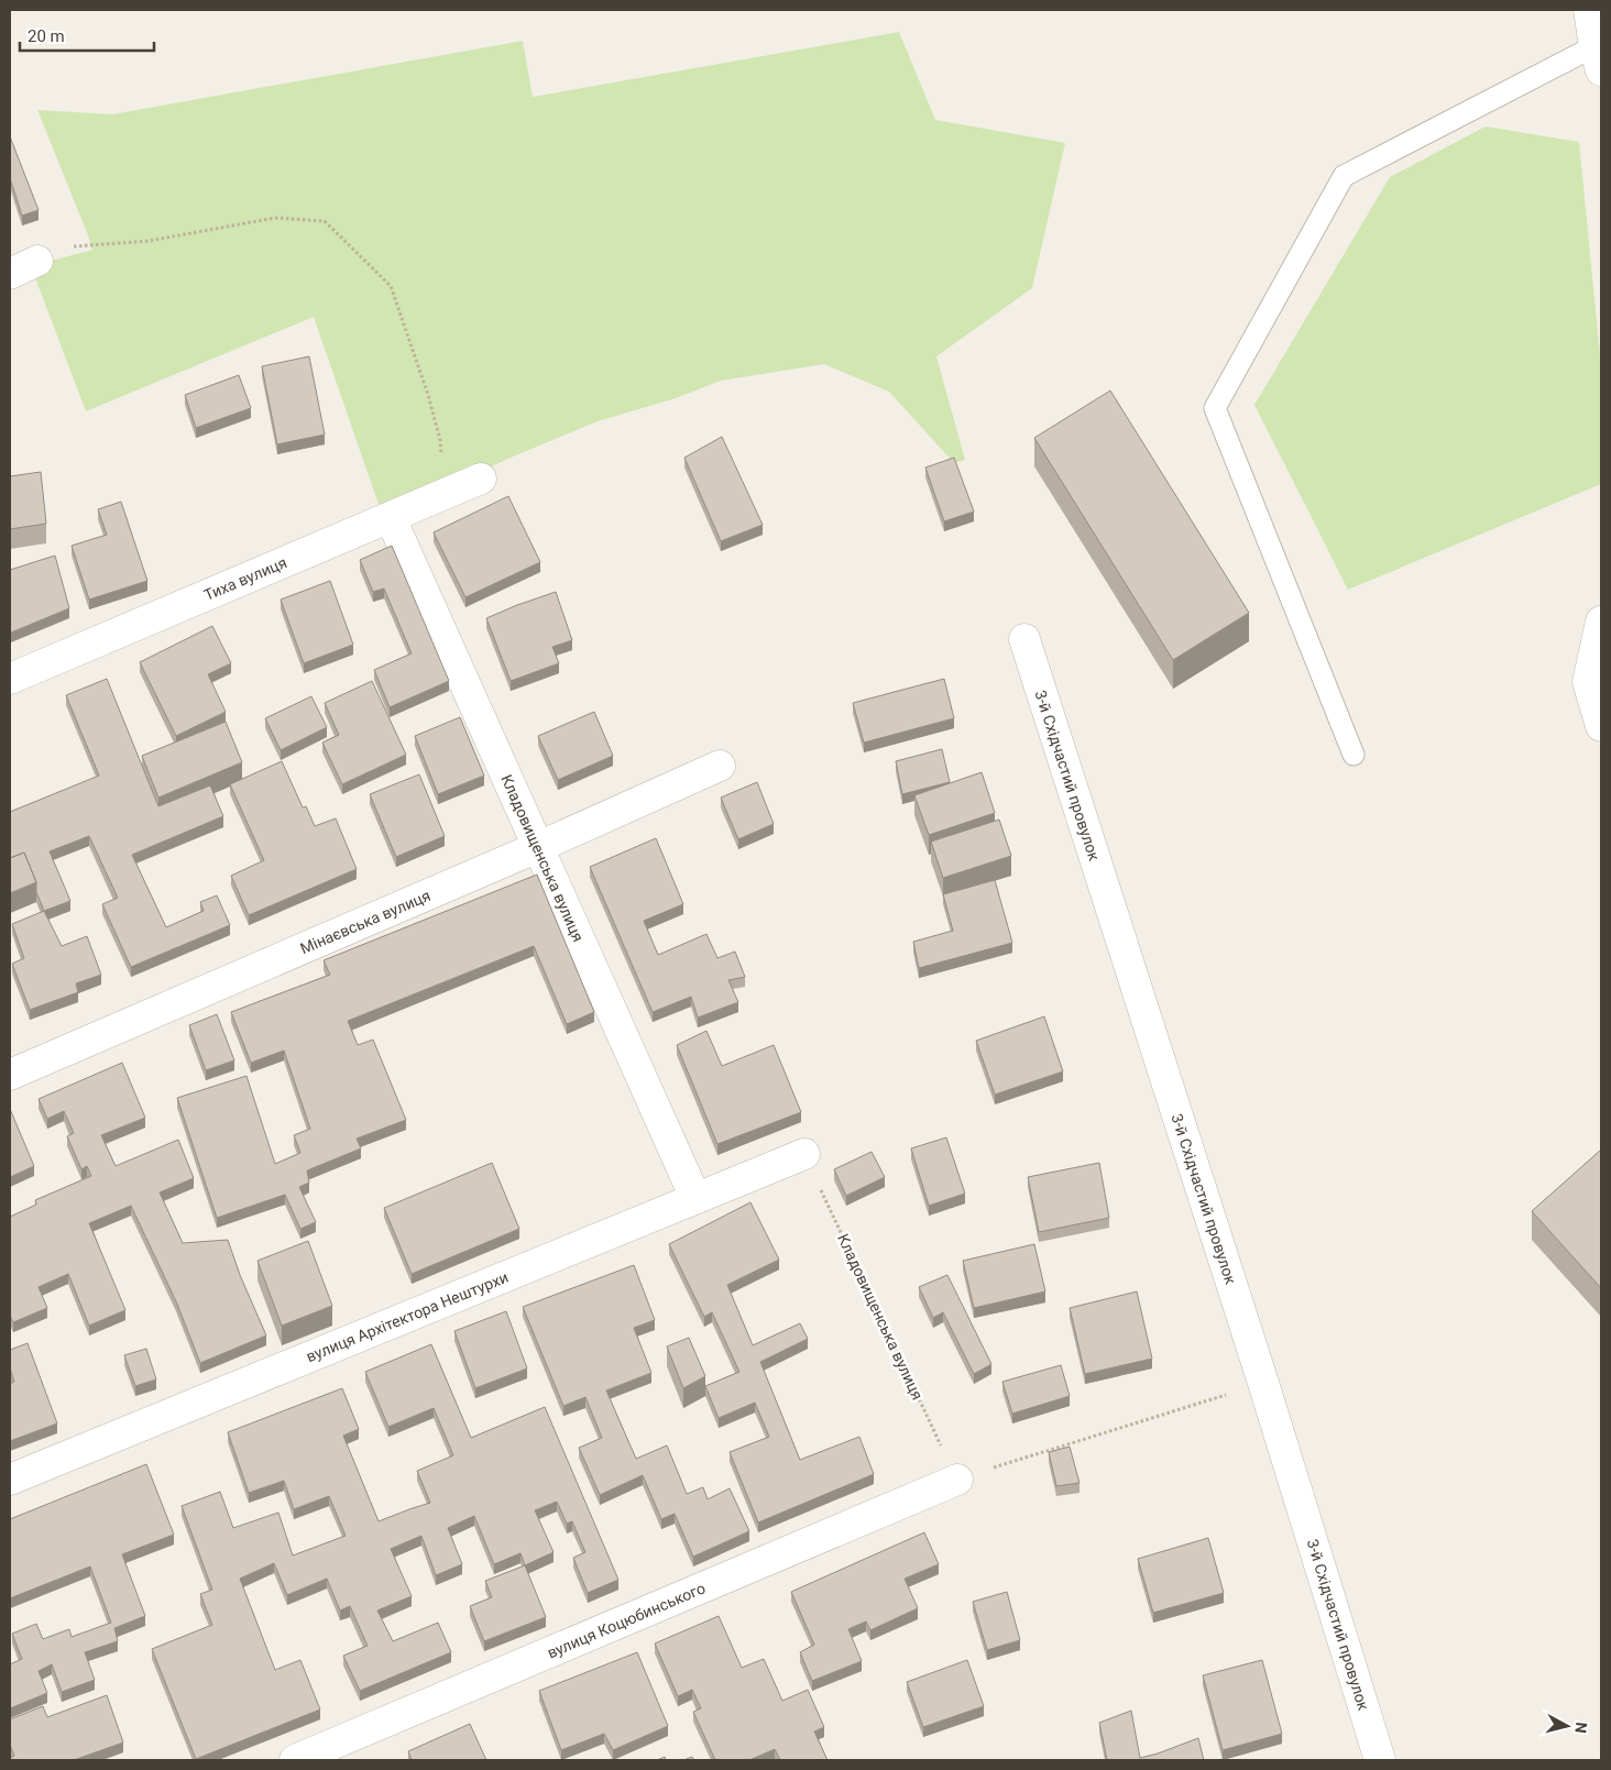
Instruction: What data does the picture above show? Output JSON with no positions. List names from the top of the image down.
{
  "streets": {
    "street": [
      "Тиха вулиця",
      "3-й Східчастий провулок",
      "Кладовищенська вулиця",
      "Мінаєвська вулиця",
      "вулиця Архітектора Нештурхи",
      "вулиця Коцюбинського"
    ]
  },
  "crossings": [
    ["Тиха вулиця", "Кладовищенська вулиця"],
    ["Кладовищенська вулиця", "Мінаєвська вулиця"],
    ["Кладовищенська вулиця", "вулиця Архітектора Нештурхи"],
    ["Кладовищенська вулиця", "вулиця Коцюбинського"]
  ],
  "scale_bar": "20 m",
  "north": "right"
}
